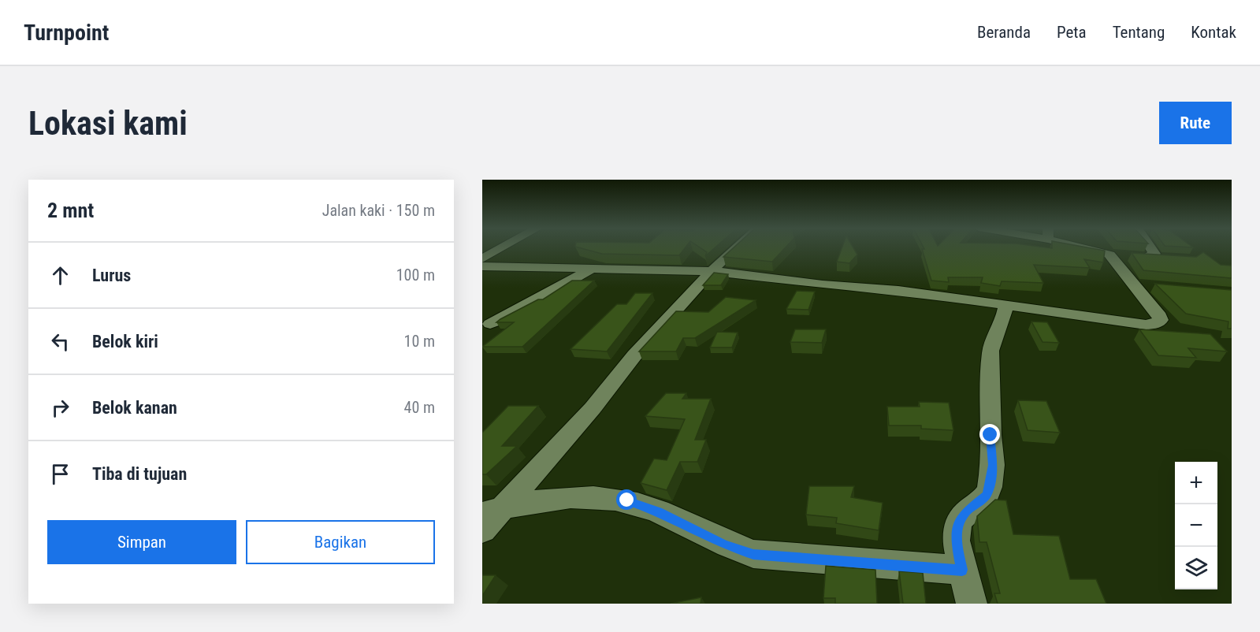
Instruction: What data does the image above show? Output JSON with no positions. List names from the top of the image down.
{
  "page": {
    "header": "Turnpoint",
    "nav": [
      "Beranda",
      "Peta",
      "Tentang",
      "Kontak"
    ],
    "buttons": [
      "Rute",
      ["Simpan", "Bagikan"]
    ],
    "title": "Lokasi kami",
    "heading": ["2 mnt", "Jalan kaki · 150 m"],
    "list": [
      ["Lurus", "100 m"],
      ["Belok kiri", "10 m"],
      ["Belok kanan", "40 m"],
      "Tiba di tujuan"
    ],
    "map_buttons": ["+", "−"]
  }
}
